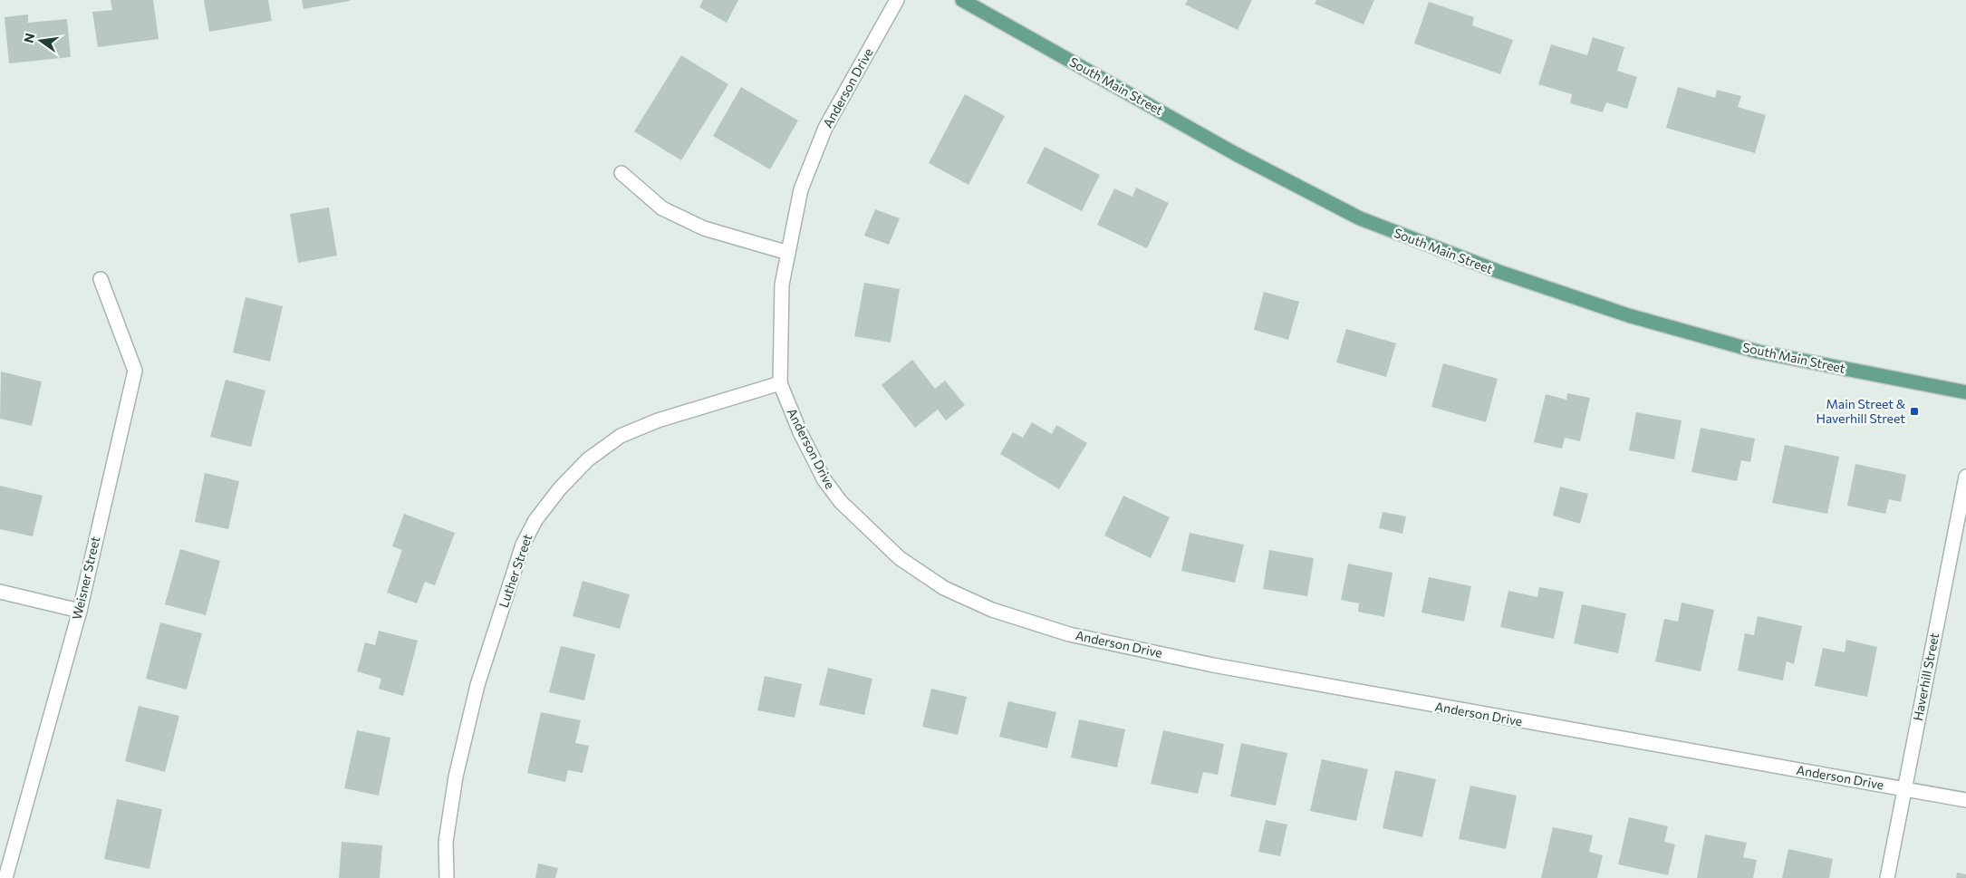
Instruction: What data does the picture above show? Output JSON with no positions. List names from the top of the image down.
{
  "streets": {
    "main road": ["South Main Street"],
    "street": [
      "Anderson Drive",
      "Luther Street",
      "Weisner Street",
      "Haverhill Street"
    ]
  },
  "crossings": [
    ["Anderson Drive", "Luther Street"],
    ["Anderson Drive", "Haverhill Street"]
  ],
  "places": {
    "transit": ["Main Street & Haverhill Street"]
  },
  "north": "left"
}
